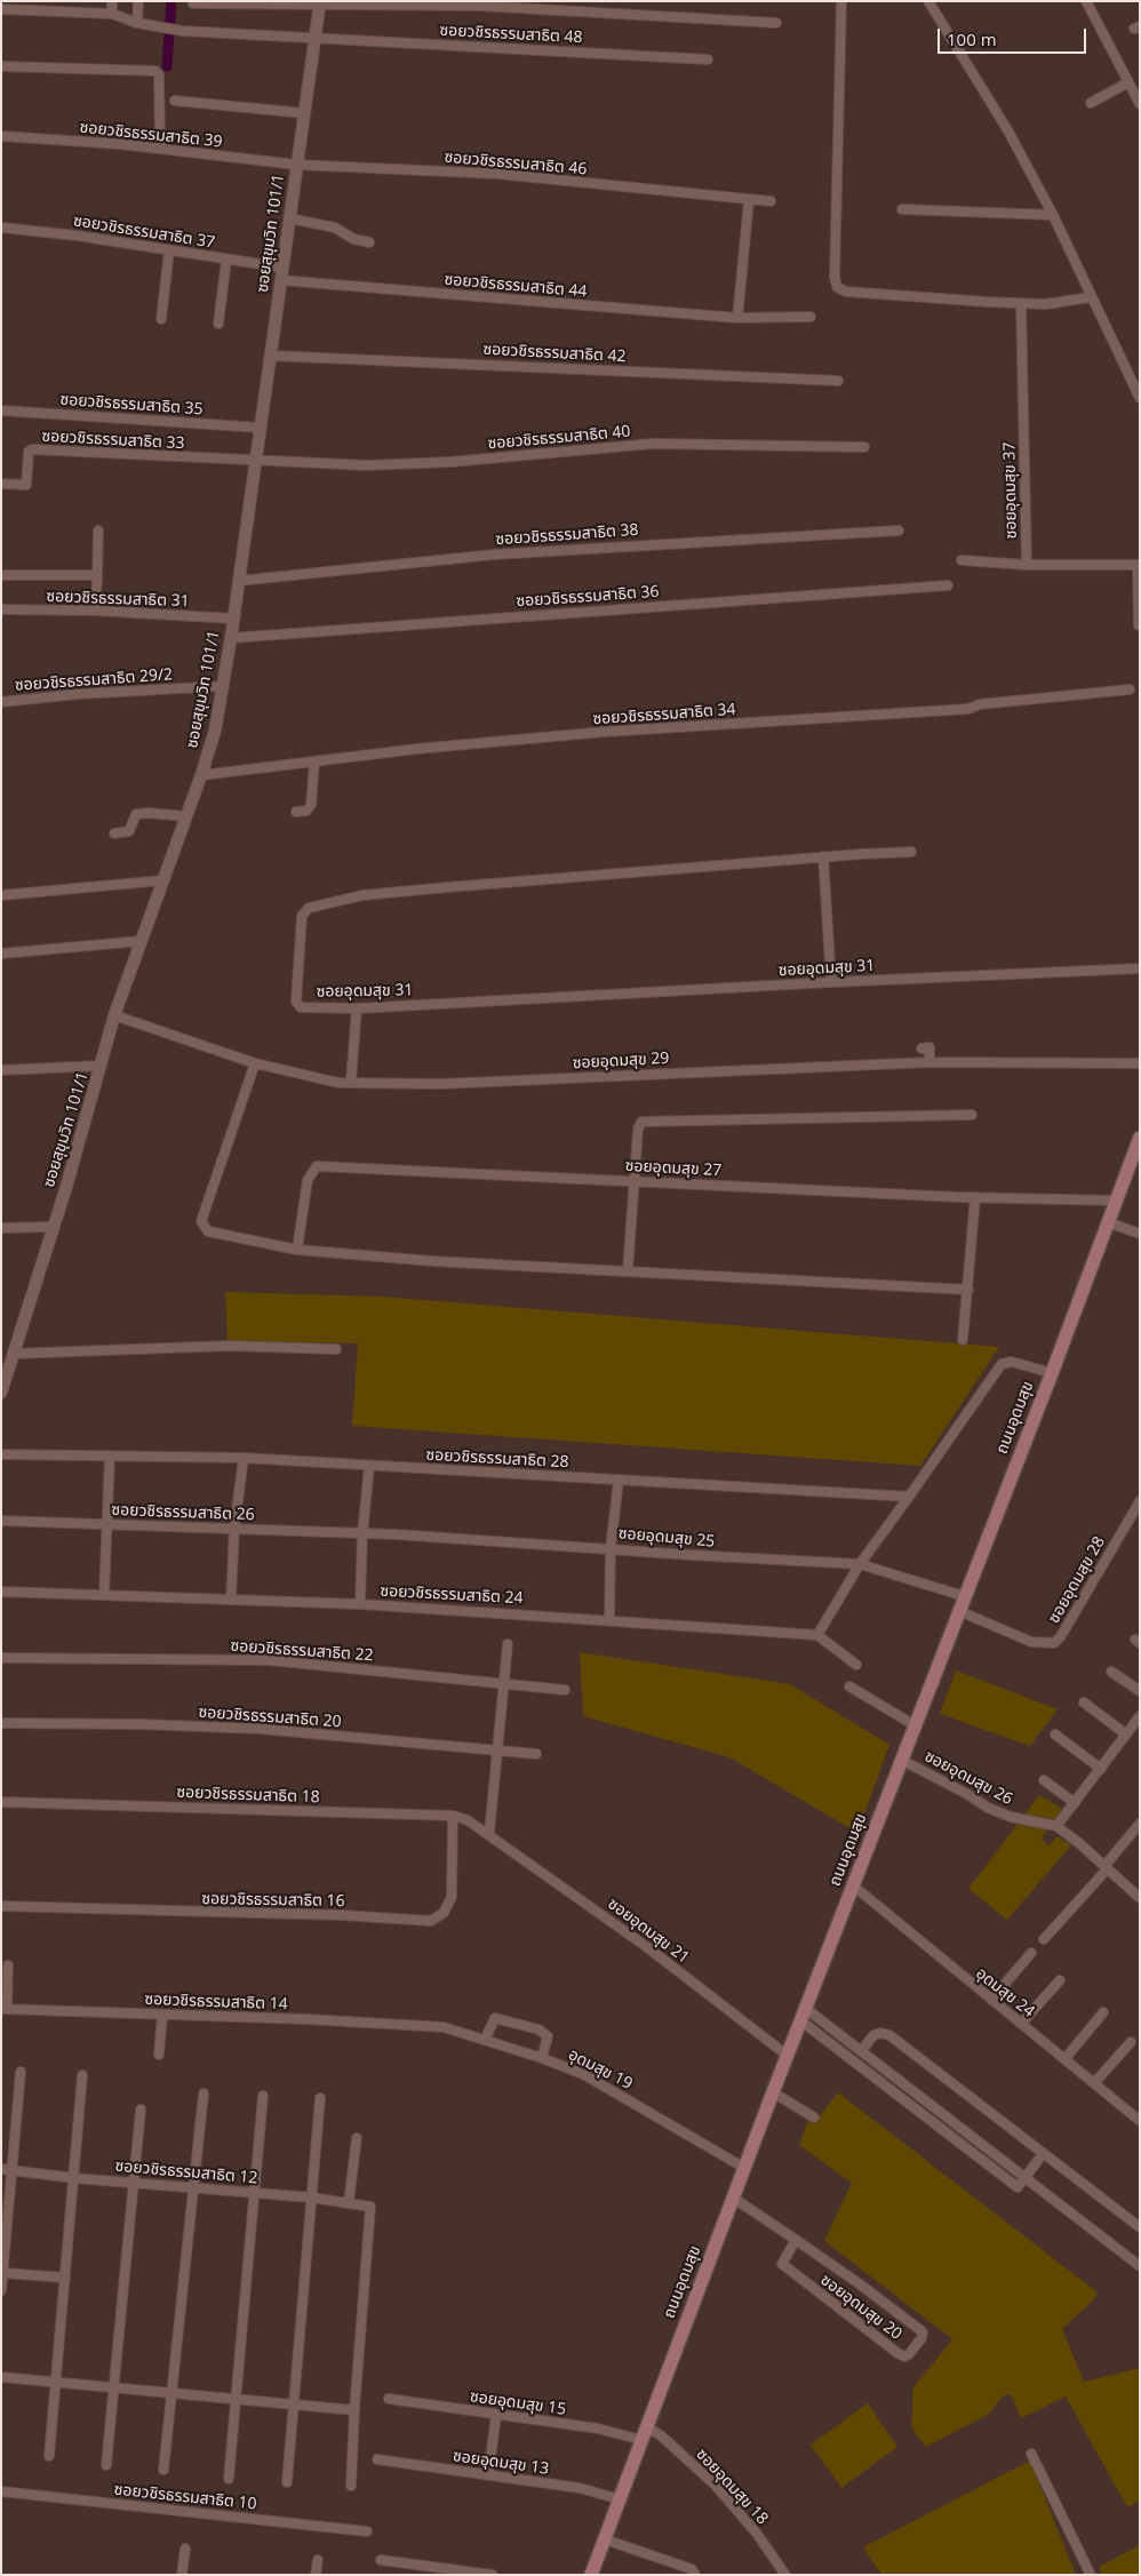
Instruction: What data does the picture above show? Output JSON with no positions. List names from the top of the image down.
{
  "streets": {
    "main road": ["ถนนอุดมสุข"],
    "street": [
      "ซอยวชิรธรรมสาธิต 48",
      "ซอยวชิรธรรมสาธิต 39",
      "ซอยวชิรธรรมสาธิต 46",
      "ซอยวชิรธรรมสาธิต 37",
      "ซอยสุขุมวิท 101/1",
      "ซอยวชิรธรรมสาธิต 44",
      "ซอยวชิรธรรมสาธิต 42",
      "ซอยวชิรธรรมสาธิต 35",
      "ซอยวชิรธรรมสาธิต 40",
      "ซอยวชิรธรรมสาธิต 33",
      "ซอยอุดมสุข 37",
      "ซอยวชิรธรรมสาธิต 38",
      "ซอยวชิรธรรมสาธิต 36",
      "ซอยวชิรธรรมสาธิต 31",
      "ซอยวชิรธรรมสาธิต 29/2",
      "ซอยวชิรธรรมสาธิต 34",
      "ซอยอุดมสุข 31",
      "ซอยอุดมสุข 29",
      "ซอยอุดมสุข 27",
      "ซอยวชิรธรรมสาธิต 28",
      "ซอยวชิรธรรมสาธิต 26",
      "ซอยอุดมสุข 25",
      "ซอยอุดมสุข 28",
      "ซอยวชิรธรรมสาธิต 24",
      "ซอยวชิรธรรมสาธิต 22",
      "ซอยวชิรธรรมสาธิต 20",
      "ซอยอุดมสุข 26",
      "ซอยวชิรธรรมสาธิต 18",
      "ซอยวชิรธรรมสาธิต 16",
      "ซอยอุดมสุข 21",
      "อุดมสุข 24",
      "ซอยวชิรธรรมสาธิต 14",
      "อุดมสุข 19",
      "ซอยวชิรธรรมสาธิต 12",
      "ซอยอุดมสุข 20",
      "ซอยอุดมสุข 15",
      "ซอยอุดมสุข 13",
      "ซอยอุดมสุข 18",
      "ซอยวชิรธรรมสาธิต 10"
    ]
  },
  "crossings": [
    ["ซอยวชิรธรรมสาธิต 48", "ซอยสุขุมวิท 101/1"],
    ["ซอยวชิรธรรมสาธิต 39", "ซอยวชิรธรรมสาธิต 46"],
    ["ซอยวชิรธรรมสาธิต 39", "ซอยสุขุมวิท 101/1"],
    ["ซอยวชิรธรรมสาธิต 46", "ซอยสุขุมวิท 101/1"],
    ["ซอยวชิรธรรมสาธิต 37", "ซอยสุขุมวิท 101/1"],
    ["ซอยวชิรธรรมสาธิต 37", "ซอยวชิรธรรมสาธิต 44"],
    ["ซอยสุขุมวิท 101/1", "ซอยวชิรธรรมสาธิต 44"],
    ["ซอยสุขุมวิท 101/1", "ซอยวชิรธรรมสาธิต 42"],
    ["ซอยสุขุมวิท 101/1", "ซอยวชิรธรรมสาธิต 35"],
    ["ซอยสุขุมวิท 101/1", "ซอยวชิรธรรมสาธิต 40"],
    ["ซอยสุขุมวิท 101/1", "ซอยวชิรธรรมสาธิต 33"],
    ["ซอยสุขุมวิท 101/1", "ซอยวชิรธรรมสาธิต 38"],
    ["ซอยสุขุมวิท 101/1", "ซอยวชิรธรรมสาธิต 36"],
    ["ซอยสุขุมวิท 101/1", "ซอยวชิรธรรมสาธิต 31"],
    ["ซอยสุขุมวิท 101/1", "ซอยวชิรธรรมสาธิต 29/2"],
    ["ซอยสุขุมวิท 101/1", "ซอยวชิรธรรมสาธิต 34"],
    ["ซอยสุขุมวิท 101/1", "ซอยอุดมสุข 29"],
    ["ซอยวชิรธรรมสาธิต 40", "ซอยวชิรธรรมสาธิต 33"],
    ["ซอยอุดมสุข 27", "ถนนอุดมสุข"],
    ["ถนนอุดมสุข", "ซอยอุดมสุข 25"],
    ["ถนนอุดมสุข", "ซอยอุดมสุข 28"],
    ["ถนนอุดมสุข", "ซอยอุดมสุข 26"],
    ["ถนนอุดมสุข", "ซอยอุดมสุข 21"],
    ["ถนนอุดมสุข", "อุดมสุข 24"],
    ["ถนนอุดมสุข", "อุดมสุข 19"],
    ["ถนนอุดมสุข", "ซอยอุดมสุข 20"],
    ["ถนนอุดมสุข", "ซอยอุดมสุข 15"],
    ["ถนนอุดมสุข", "ซอยอุดมสุข 13"],
    ["ถนนอุดมสุข", "ซอยอุดมสุข 18"],
    ["ซอยวชิรธรรมสาธิต 26", "ซอยอุดมสุข 25"],
    ["ซอยวชิรธรรมสาธิต 18", "ซอยวชิรธรรมสาธิต 16"],
    ["ซอยวชิรธรรมสาธิต 18", "ซอยอุดมสุข 21"],
    ["ซอยวชิรธรรมสาธิต 14", "อุดมสุข 19"],
    ["ซอยอุดมสุข 15", "ซอยอุดมสุข 18"]
  ],
  "scale_bar": "100 m"
}
